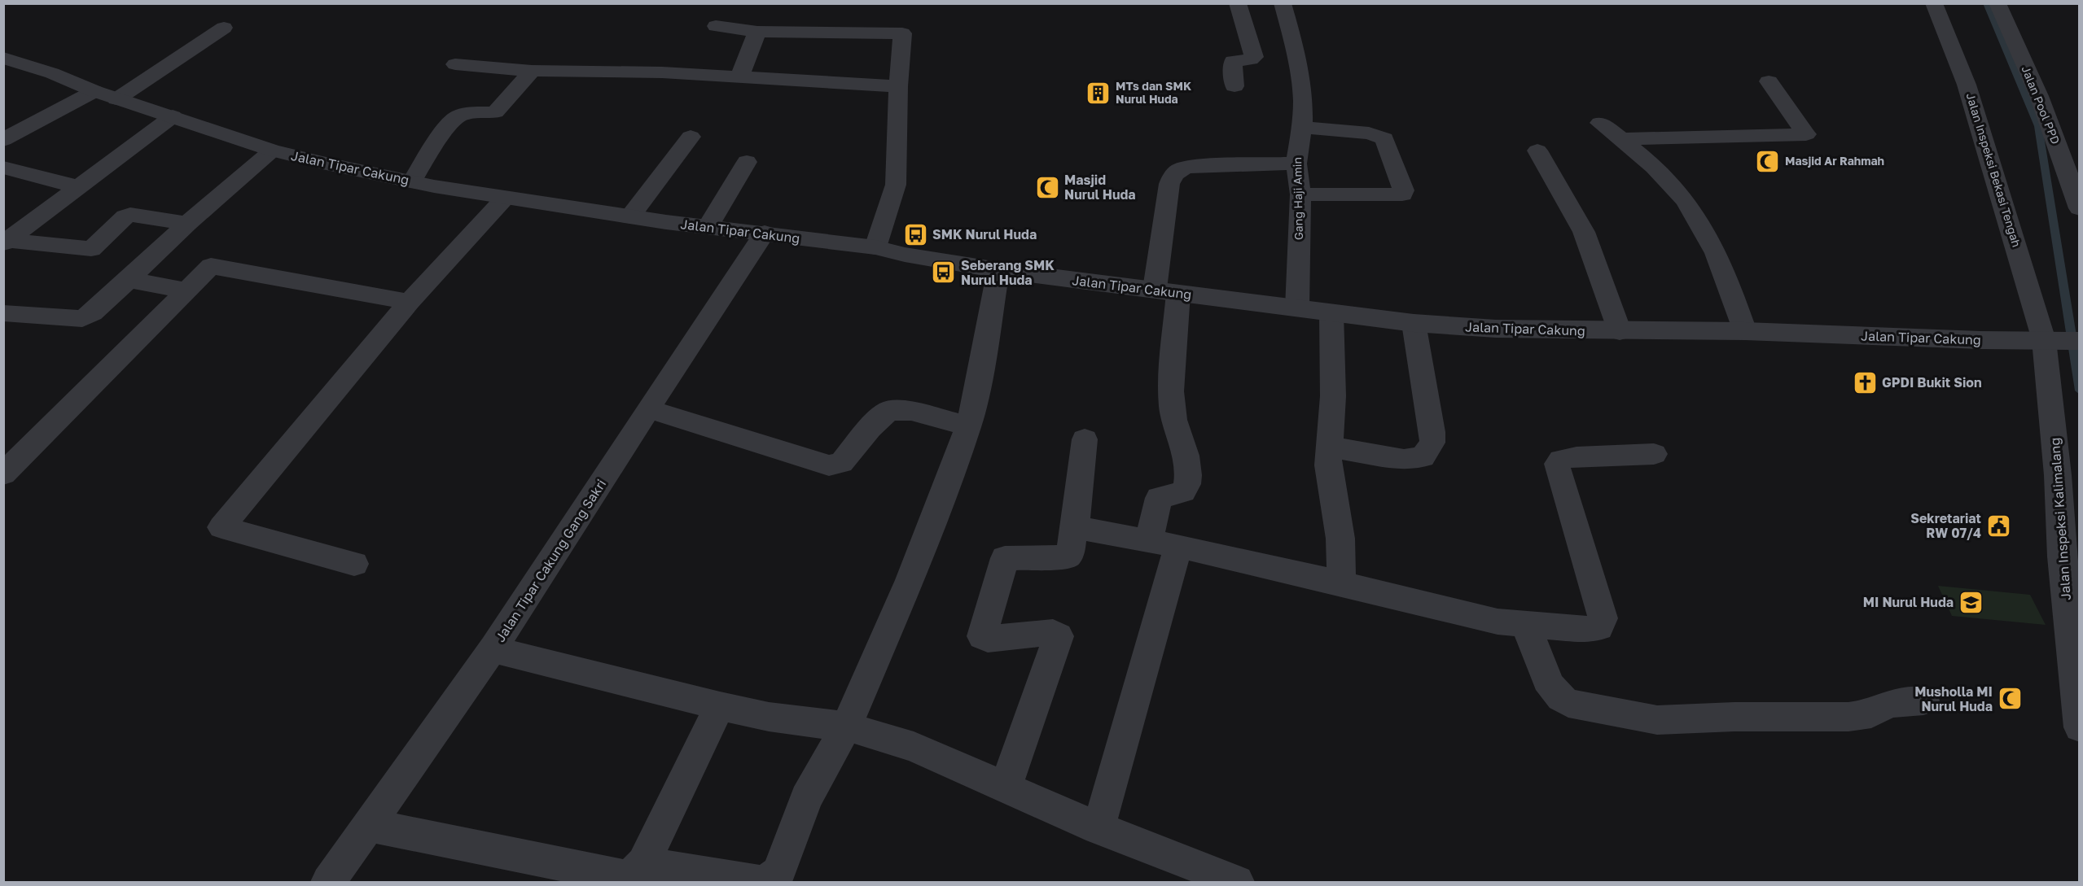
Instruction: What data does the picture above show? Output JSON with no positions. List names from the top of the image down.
{
  "streets": {
    "street": [
      "Jalan Pool PPD",
      "Jalan Tipar Cakung",
      "Jalan Inspeksi Bekasi Tengah",
      "Gang Haji Amin",
      "Jalan Inspeksi Kalimalang",
      "Jalan Tipar Cakung Gang Sakri"
    ]
  },
  "crossings": [
    ["Jalan Tipar Cakung", "Jalan Inspeksi Bekasi Tengah"],
    ["Jalan Tipar Cakung", "Gang Haji Amin"],
    ["Jalan Tipar Cakung", "Jalan Inspeksi Kalimalang"],
    ["Jalan Tipar Cakung", "Jalan Tipar Cakung Gang Sakri"],
    ["Jalan Inspeksi Bekasi Tengah", "Jalan Inspeksi Kalimalang"]
  ],
  "places": {
    "building": ["MTs dan SMK Nurul Huda"],
    "mosque": ["Masjid Ar Rahmah", "Masjid Nurul Huda", "Musholla MI Nurul Huda"],
    "bus stop": ["SMK Nurul Huda", "Seberang SMK Nurul Huda"],
    "church": ["GPDI Bukit Sion"],
    "public building": ["Sekretariat RW 07/4"],
    "school or university": ["MI Nurul Huda"]
  }
}
